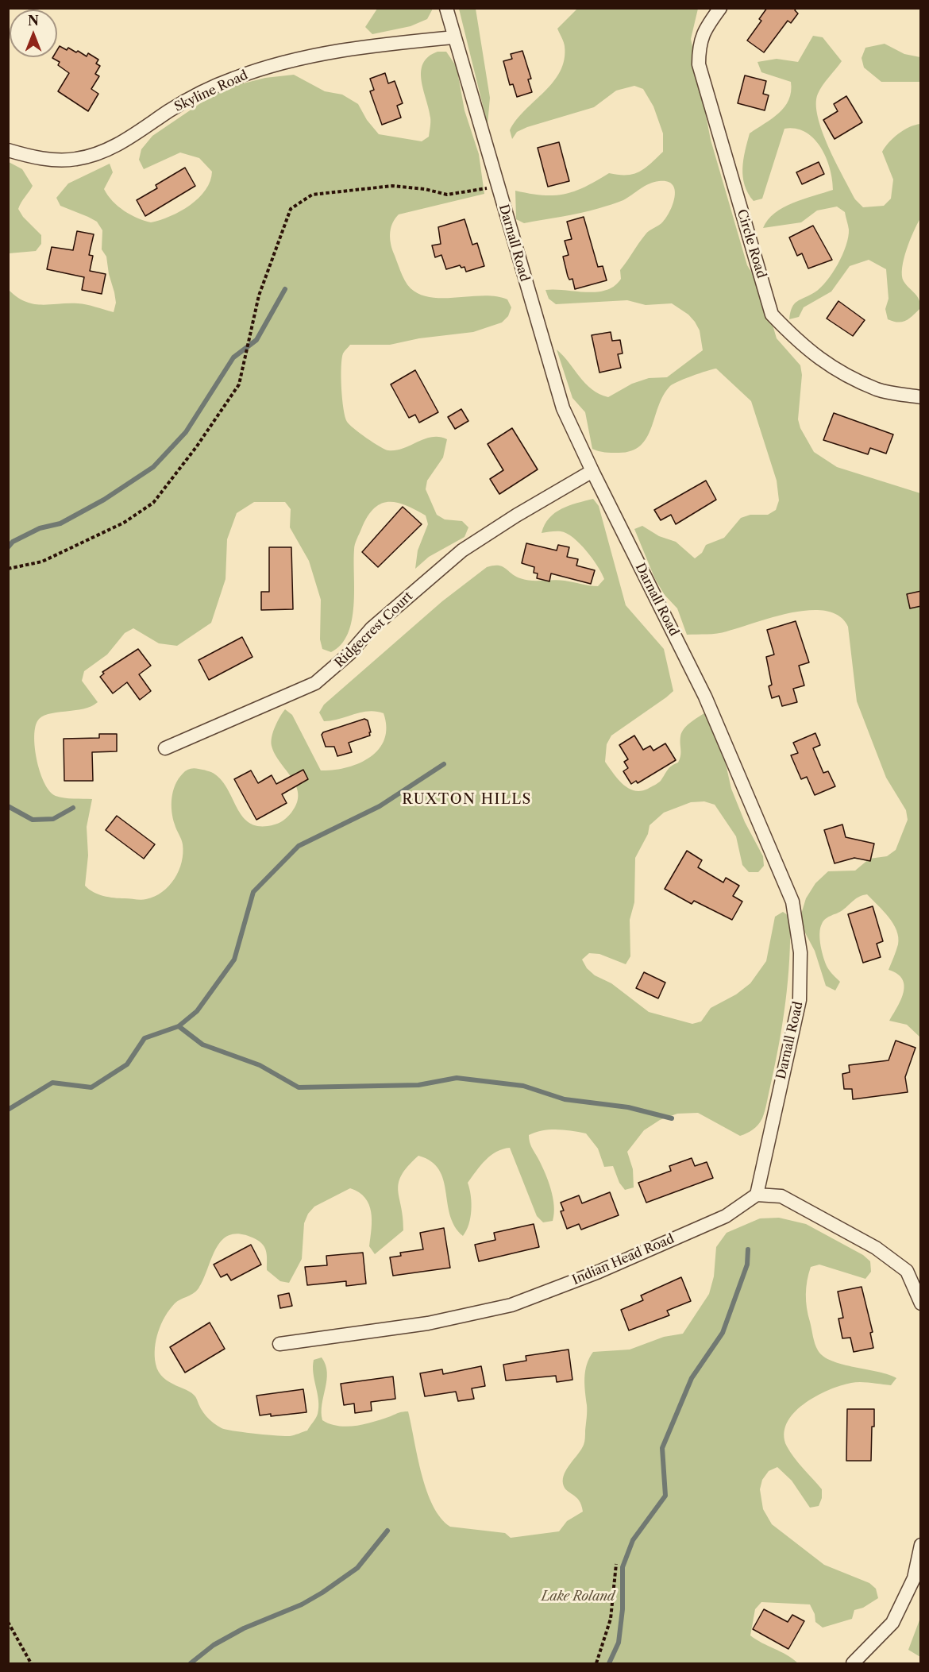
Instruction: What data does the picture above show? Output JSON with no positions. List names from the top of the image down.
{
  "streets": {
    "street": [
      "Skyline Road",
      "Darnall Road",
      "Circle Road",
      "Ridgecrest Court",
      "Indian Head Road"
    ]
  },
  "crossings": [
    ["Skyline Road", "Darnall Road"],
    ["Darnall Road", "Ridgecrest Court"],
    ["Darnall Road", "Indian Head Road"]
  ],
  "districts": ["RUXTON HILLS"],
  "parks": ["Lake Roland"],
  "north": "top"
}
